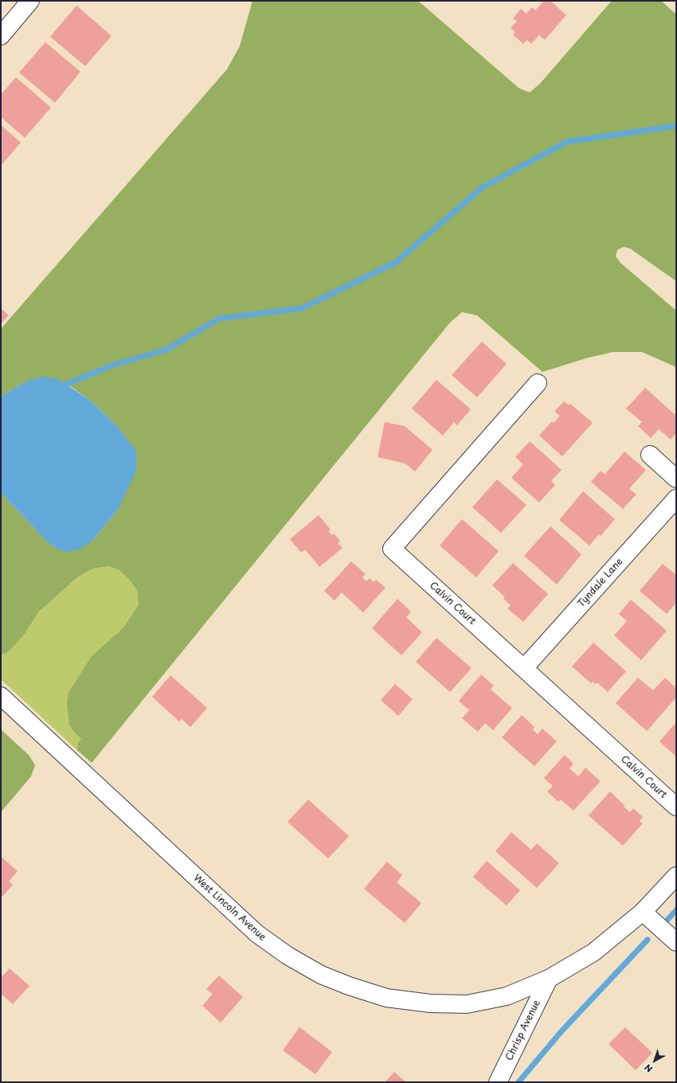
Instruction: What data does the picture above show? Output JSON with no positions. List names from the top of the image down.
{
  "streets": {
    "street": [
      "Tyndale Lane",
      "Calvin Court",
      "West Lincoln Avenue",
      "Chrisp Avenue"
    ]
  },
  "crossings": [
    ["Tyndale Lane", "Calvin Court"],
    ["West Lincoln Avenue", "Chrisp Avenue"]
  ],
  "north": "bottom left"
}
